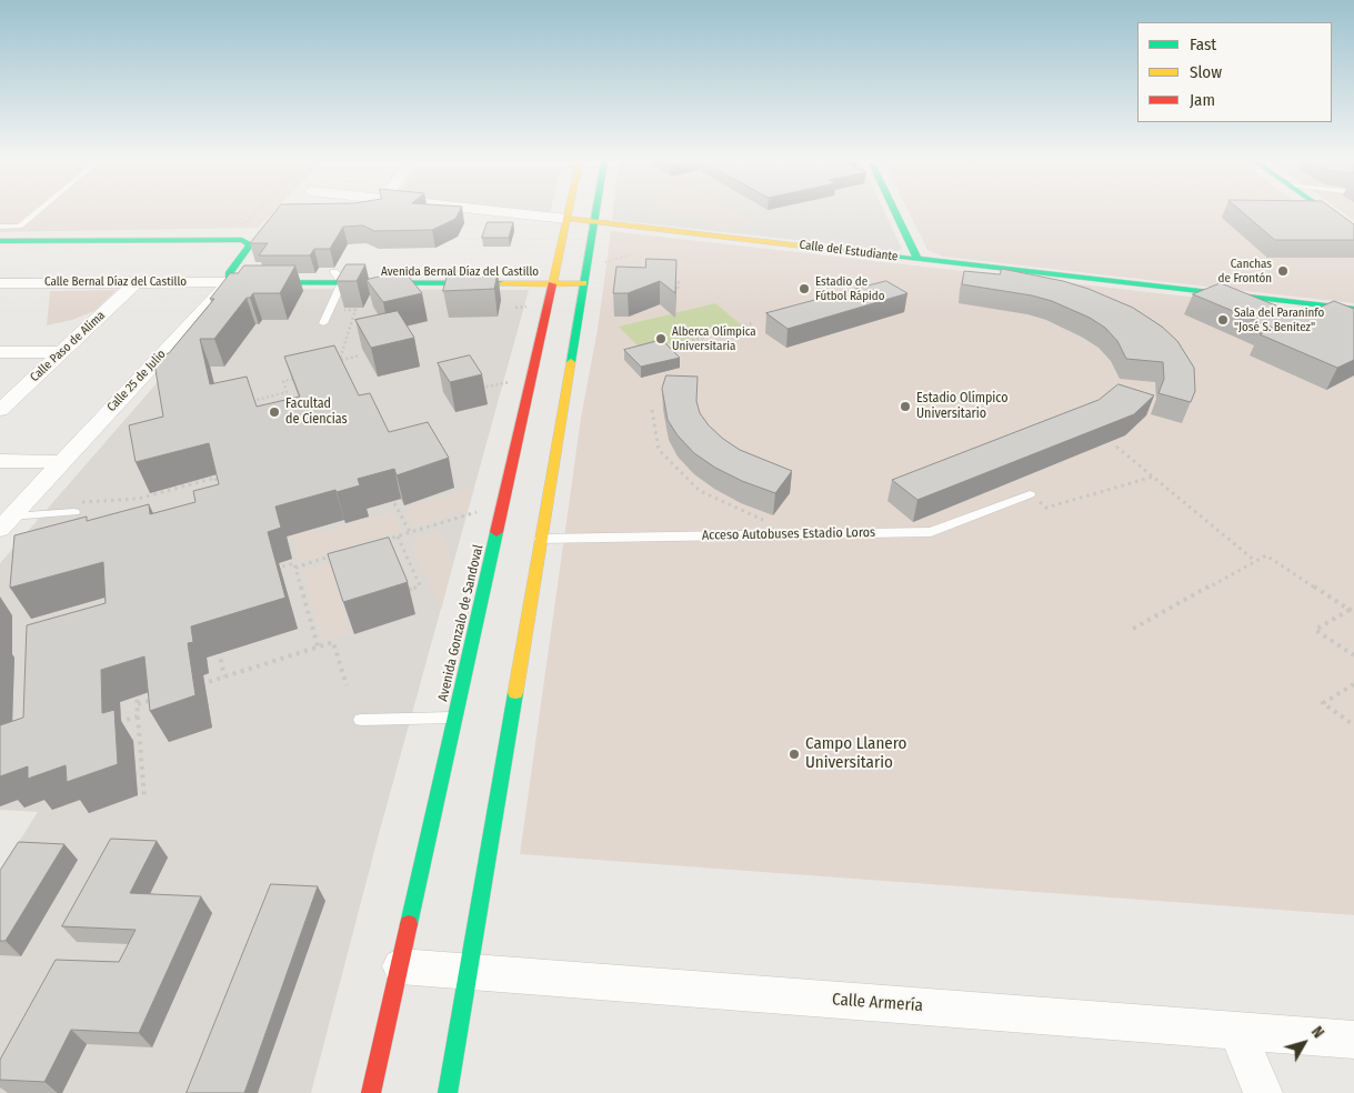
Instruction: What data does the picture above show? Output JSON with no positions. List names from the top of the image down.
{
  "streets": {
    "street": [
      "Calle del Estudiante",
      "Avenida Bernal Díaz del Castillo",
      "Calle Bernal Díaz del Castillo",
      "Calle Paso de Alima",
      "Calle 25 de Julio",
      "Avenida Gonzalo de Sandoval",
      "Calle Armería"
    ],
    "lane": ["Acceso Autobuses Estadio Loros"]
  },
  "crossings": [
    ["Calle del Estudiante", "Avenida Gonzalo de Sandoval"],
    ["Avenida Bernal Díaz del Castillo", "Calle Bernal Díaz del Castillo"],
    ["Avenida Bernal Díaz del Castillo", "Calle 25 de Julio"],
    ["Avenida Bernal Díaz del Castillo", "Avenida Gonzalo de Sandoval"],
    ["Calle Bernal Díaz del Castillo", "Calle Paso de Alima"],
    ["Calle Bernal Díaz del Castillo", "Calle 25 de Julio"],
    ["Avenida Gonzalo de Sandoval", "Calle Armería"]
  ],
  "places": [
    "Canchas de Frontón",
    "Estadio de Fútbol Rápido",
    "Sala del Paraninfo \"José S. Benitez\"",
    "Alberca Olímpica Universitaria",
    "Estadio Olímpico Universitario",
    "Facultad de Ciencias",
    "Campo Llanero Universitario"
  ],
  "legend": ["Fast", "Slow", "Jam"],
  "north": "top right"
}
